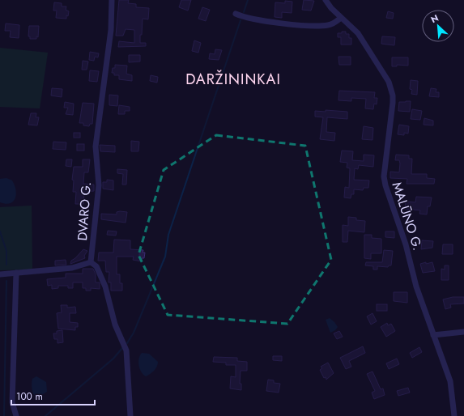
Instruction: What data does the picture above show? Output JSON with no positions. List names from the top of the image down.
{
  "streets": {
    "street": ["DVARO G.", "MALŪNO G."]
  },
  "districts": ["DARŽININKAI"],
  "scale_bar": "100 m",
  "north": "top left"
}
